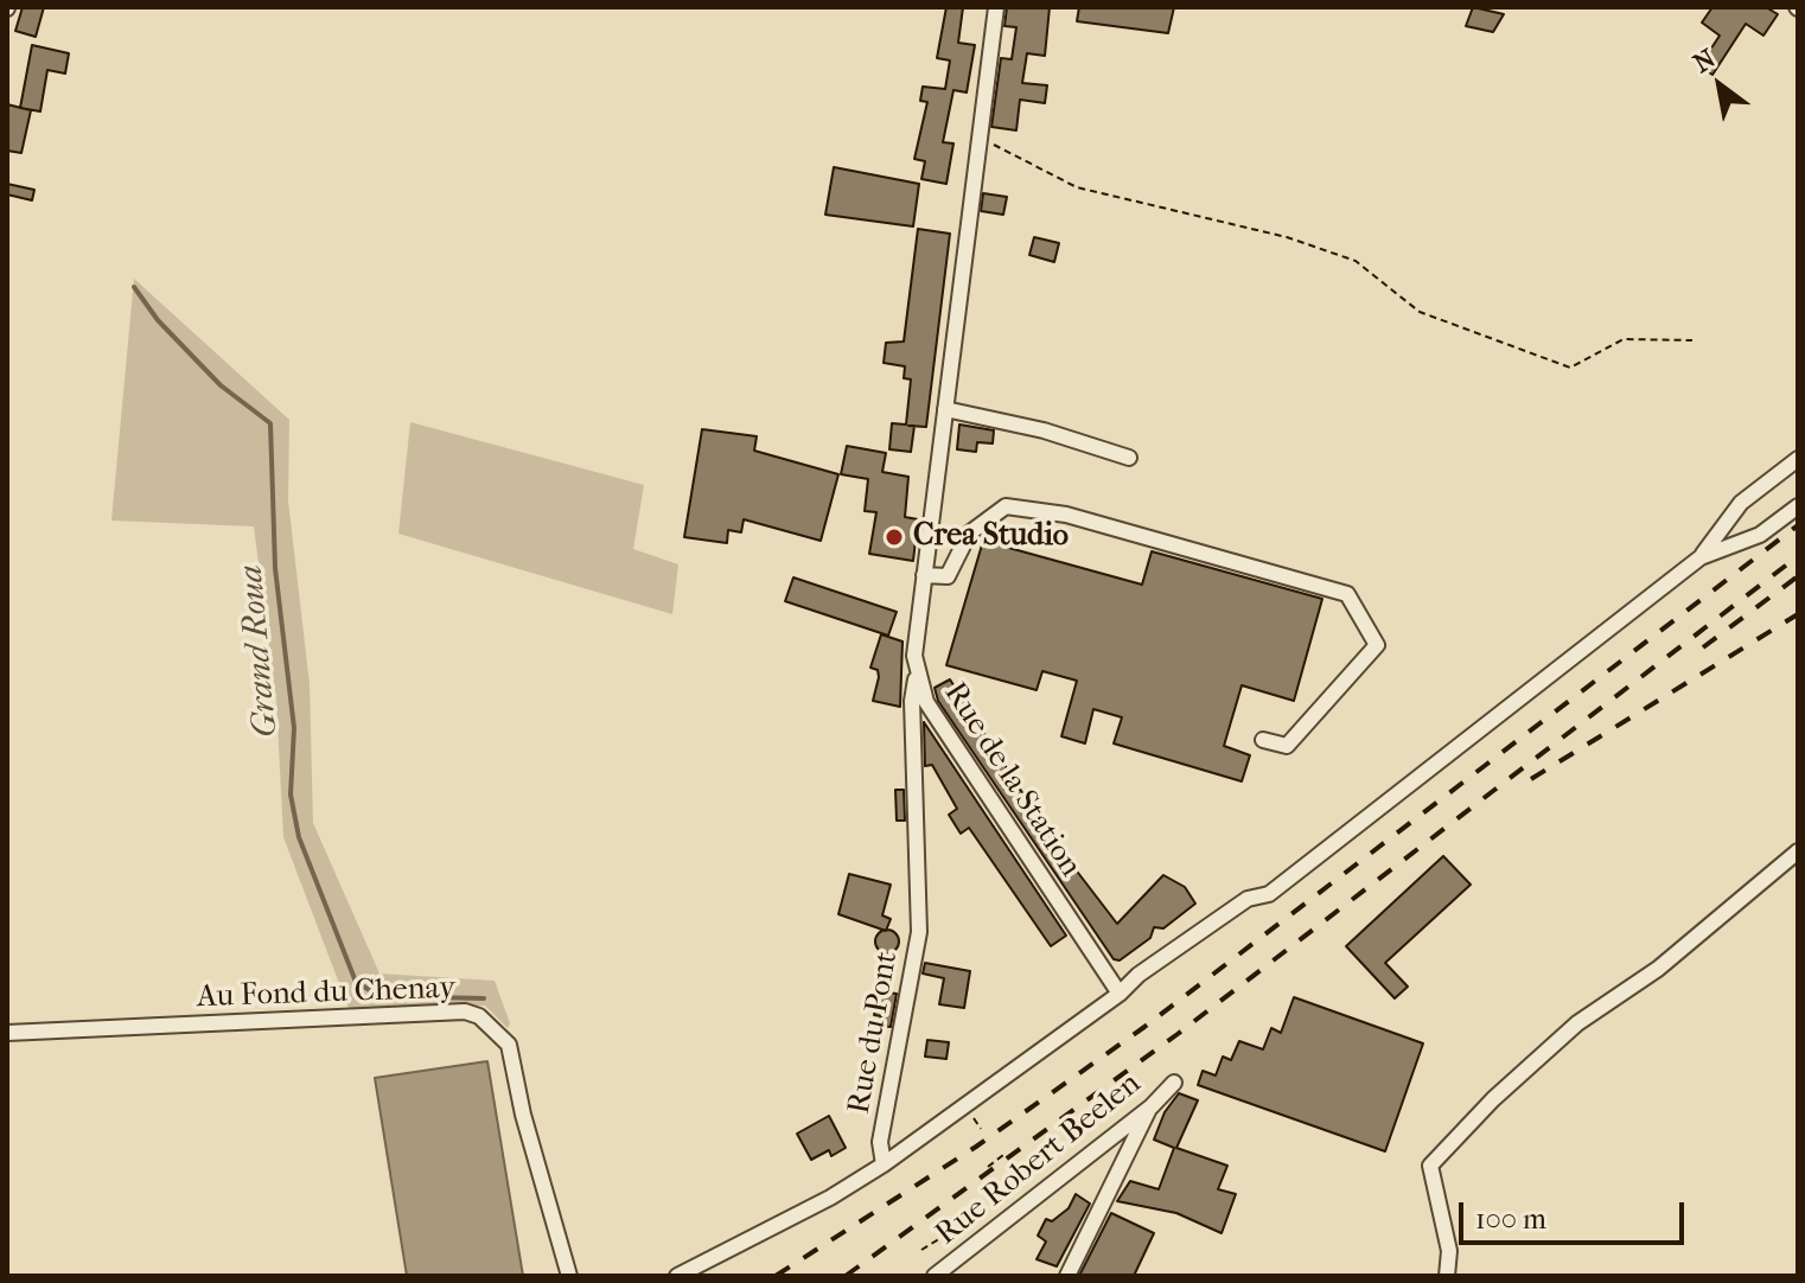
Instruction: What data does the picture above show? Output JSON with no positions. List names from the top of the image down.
{
  "streets": {
    "street": [
      "Rue de la Station",
      "Au Fond du Chenay",
      "Rue du Pont",
      "Rue Robert Beelen"
    ]
  },
  "crossings": [
    ["Rue de la Station", "Rue du Pont"]
  ],
  "water": ["Grand Roua"],
  "places": ["Crea Studio"],
  "scale_bar": "100 m",
  "north": "top left"
}
